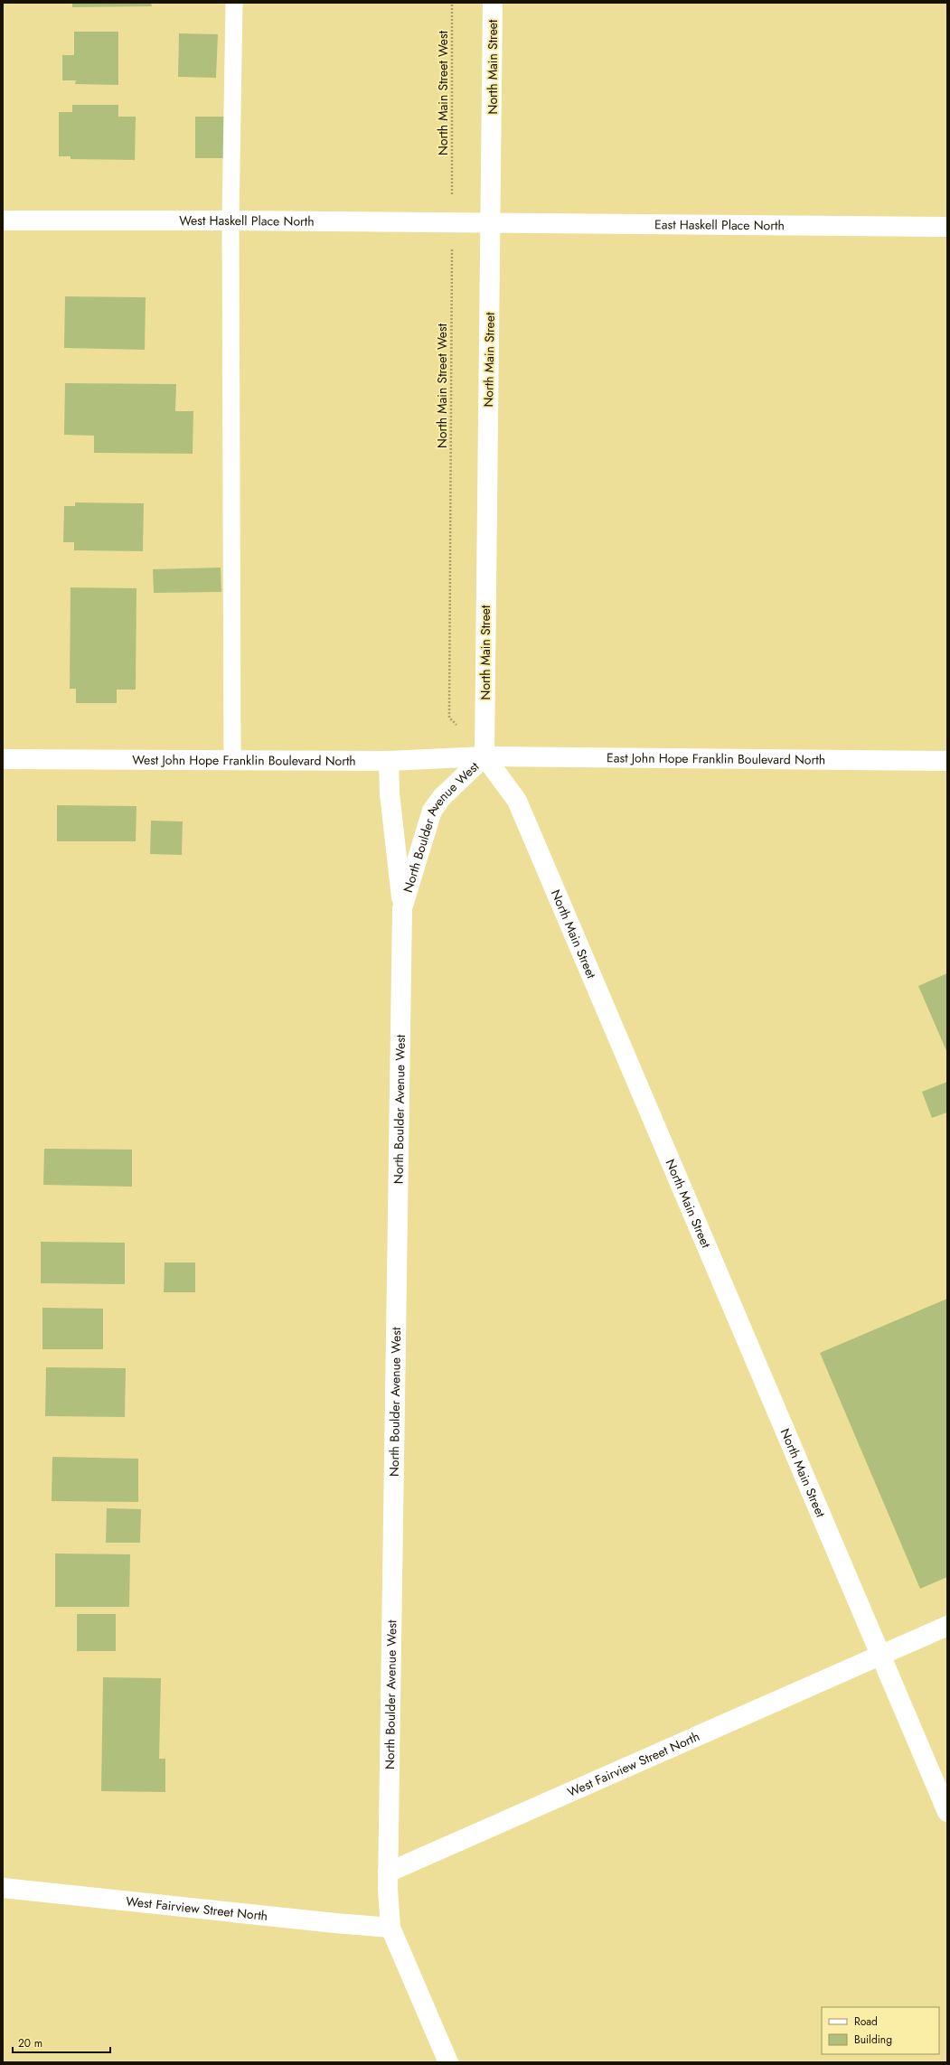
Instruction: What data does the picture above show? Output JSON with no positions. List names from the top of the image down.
{
  "streets": {
    "street": [
      "North Main Street",
      "West Haskell Place North",
      "East Haskell Place North",
      "East John Hope Franklin Boulevard North",
      "West John Hope Franklin Boulevard North",
      "North Boulder Avenue West",
      "West Fairview Street North"
    ],
    "path": ["North Main Street West"]
  },
  "crossings": [
    ["North Main Street", "North Main Street West"],
    ["North Main Street", "West Haskell Place North"],
    ["North Main Street", "East Haskell Place North"],
    ["North Main Street", "East John Hope Franklin Boulevard North"],
    ["North Main Street", "West John Hope Franklin Boulevard North"],
    ["North Main Street", "North Boulder Avenue West"],
    ["North Main Street", "West Fairview Street North"],
    ["North Main Street West", "West Haskell Place North"],
    ["North Main Street West", "East John Hope Franklin Boulevard North"],
    ["North Main Street West", "West John Hope Franklin Boulevard North"],
    ["North Main Street West", "North Boulder Avenue West"],
    ["West Haskell Place North", "East Haskell Place North"],
    ["East John Hope Franklin Boulevard North", "West John Hope Franklin Boulevard North"],
    ["East John Hope Franklin Boulevard North", "North Boulder Avenue West"],
    ["West John Hope Franklin Boulevard North", "North Boulder Avenue West"],
    ["North Boulder Avenue West", "West Fairview Street North"]
  ],
  "legend": ["Road", "Building"],
  "scale_bar": "20 m"
}
